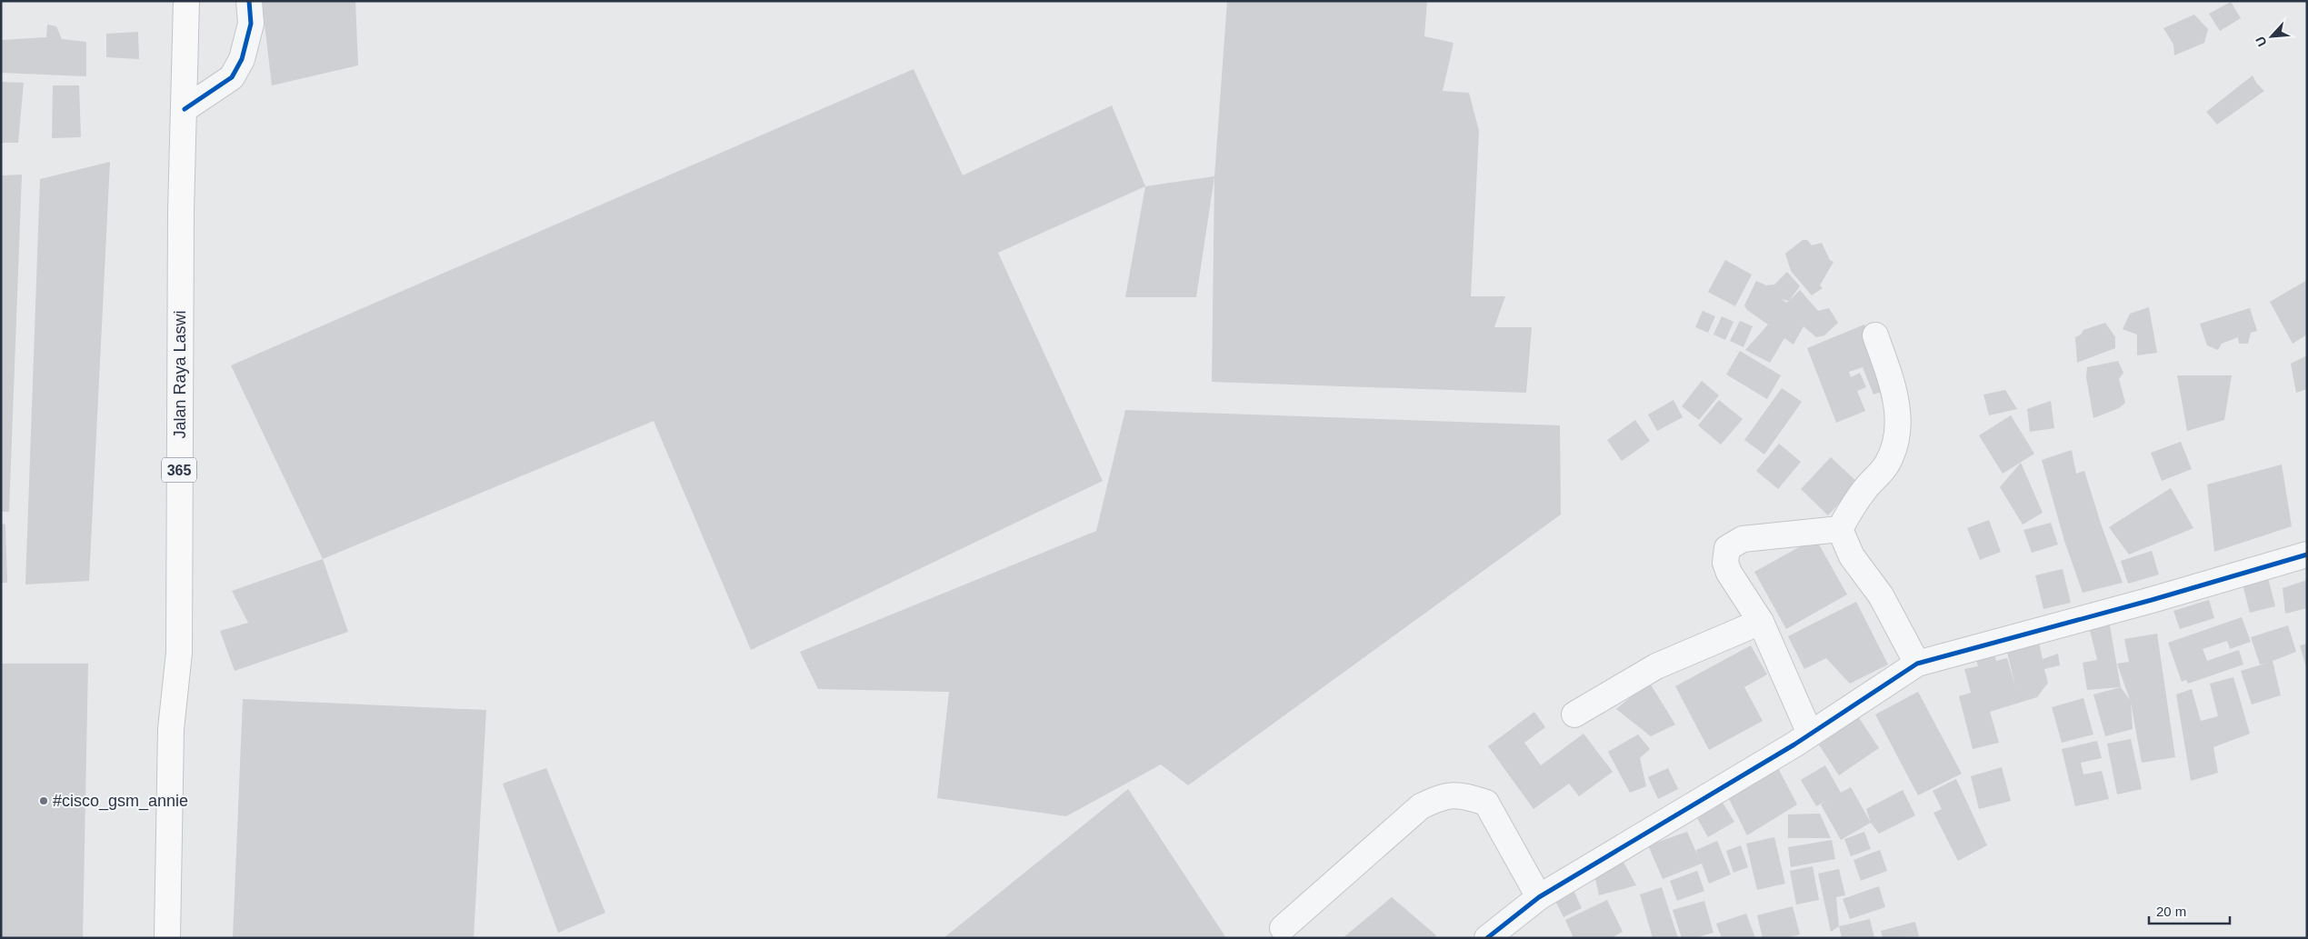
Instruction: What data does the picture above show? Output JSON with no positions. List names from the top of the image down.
{
  "streets": {
    "main road": ["Jalan Raya Laswi", "365"]
  },
  "places": ["#cisco_gsm_annie"],
  "scale_bar": "20 m",
  "north": "bottom left"
}
